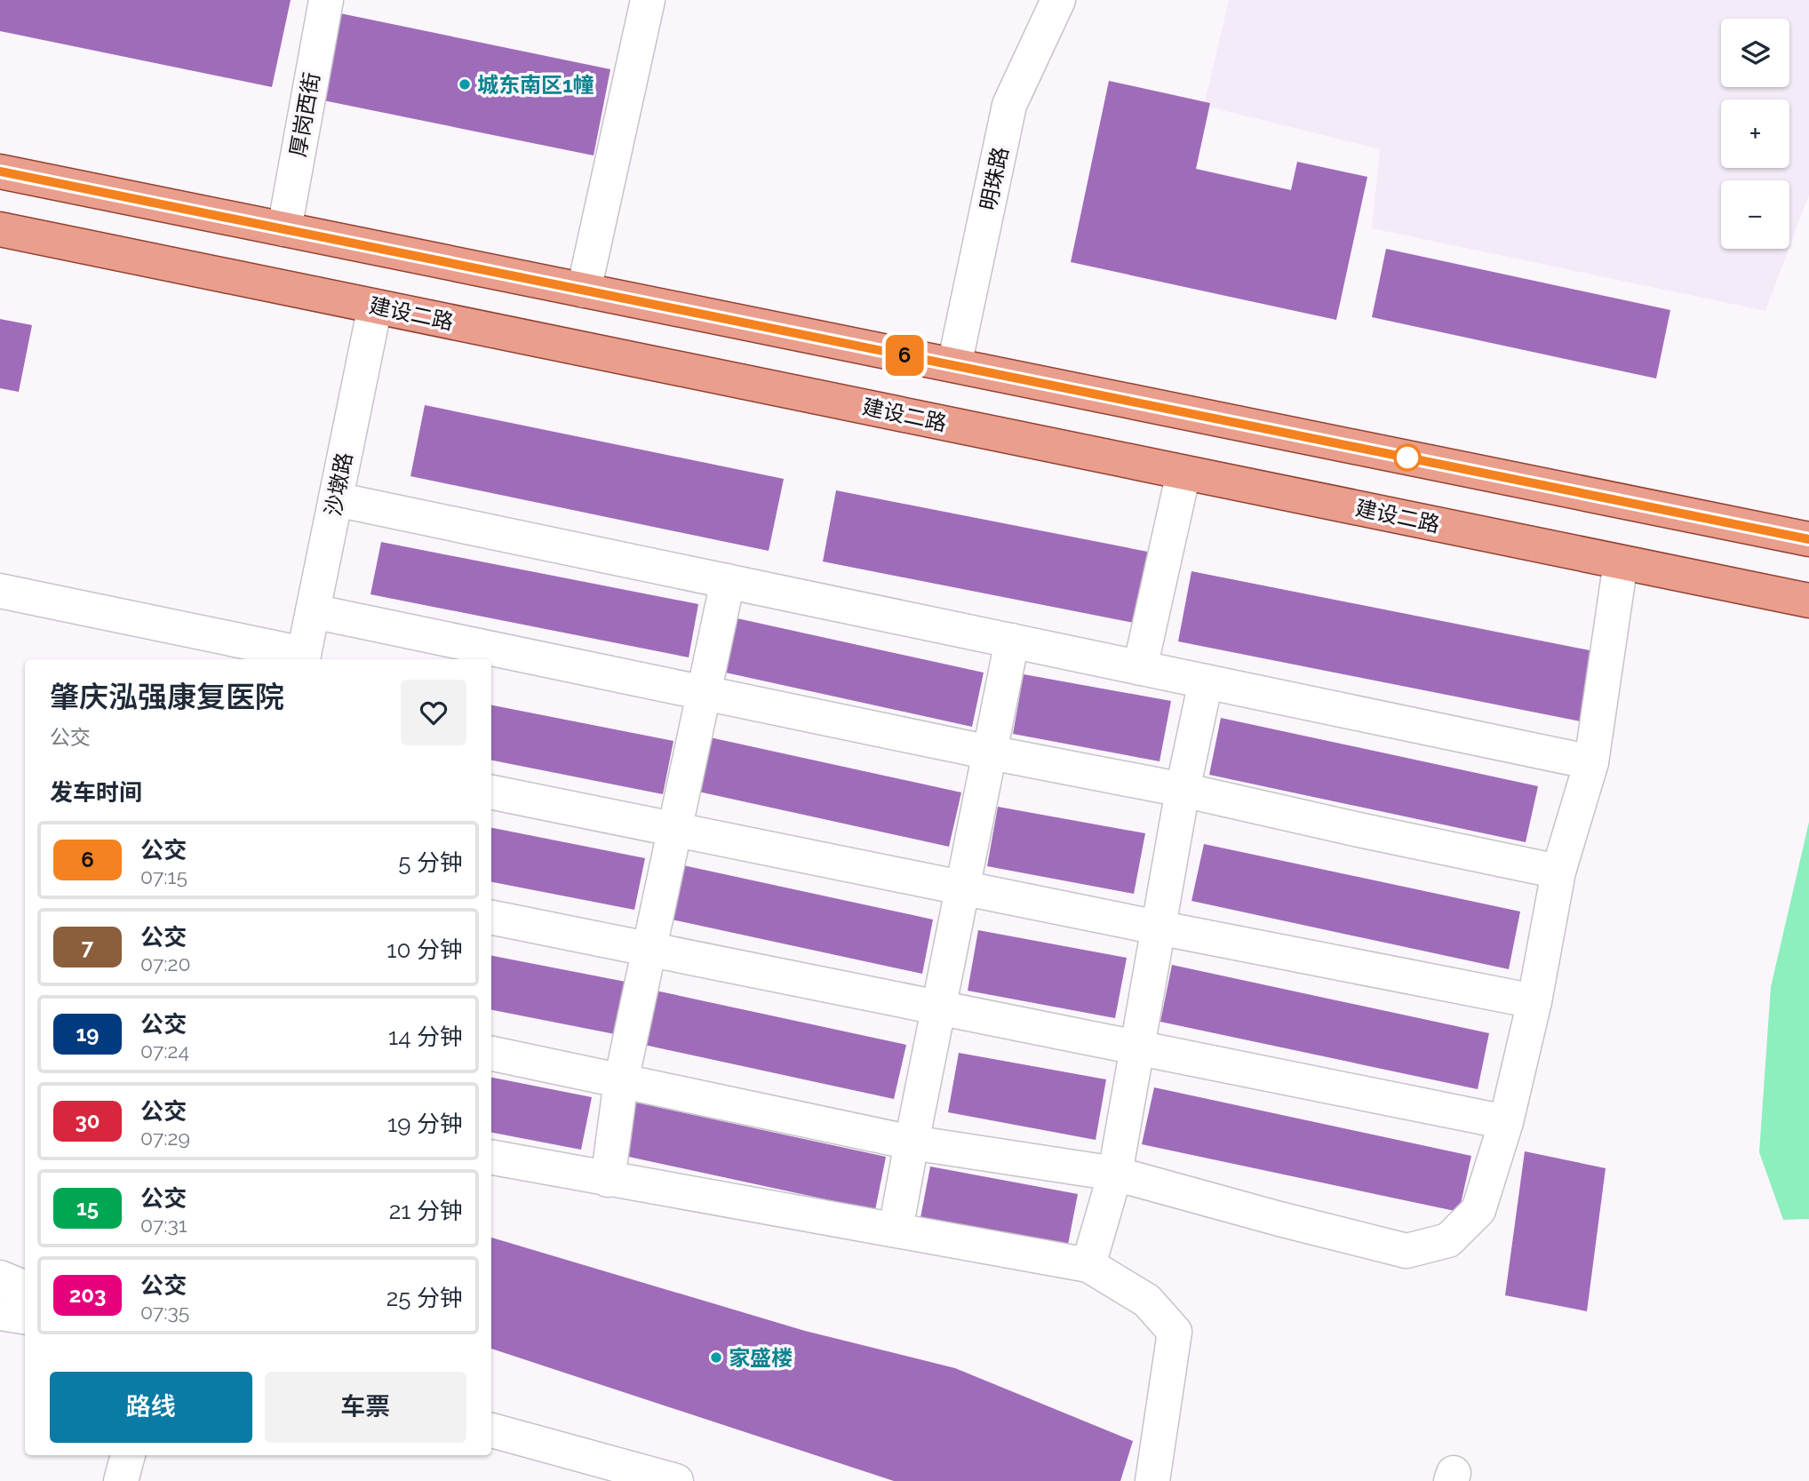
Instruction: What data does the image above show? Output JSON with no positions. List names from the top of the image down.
{
  "streets": {
    "main road": ["建设二路"],
    "street": ["厚岗西街", "明珠路", "沙墩路"]
  },
  "crossings": [
    ["建设二路", "沙墩路"]
  ],
  "places": ["城东南区1幢", "家盛楼"],
  "lines": ["bus line 6"],
  "page": {
    "on_map": "6",
    "map_buttons": ["+", "−"],
    "heading": [
      ["肇庆泓强康复医院", "公交"],
      "发车时间"
    ],
    "list": [
      {
        "mark": "6",
        "name": "公交",
        "note": "07:15",
        "value": "5 分钟"
      },
      {
        "mark": "7",
        "name": "公交",
        "note": "07:20",
        "value": "10 分钟"
      },
      {
        "mark": "19",
        "name": "公交",
        "note": "07:24",
        "value": "14 分钟"
      },
      {
        "mark": "30",
        "name": "公交",
        "note": "07:29",
        "value": "19 分钟"
      },
      {
        "mark": "15",
        "name": "公交",
        "note": "07:31",
        "value": "21 分钟"
      },
      {
        "mark": "203",
        "name": "公交",
        "note": "07:35",
        "value": "25 分钟"
      }
    ],
    "buttons": ["路线", "车票"]
  }
}
